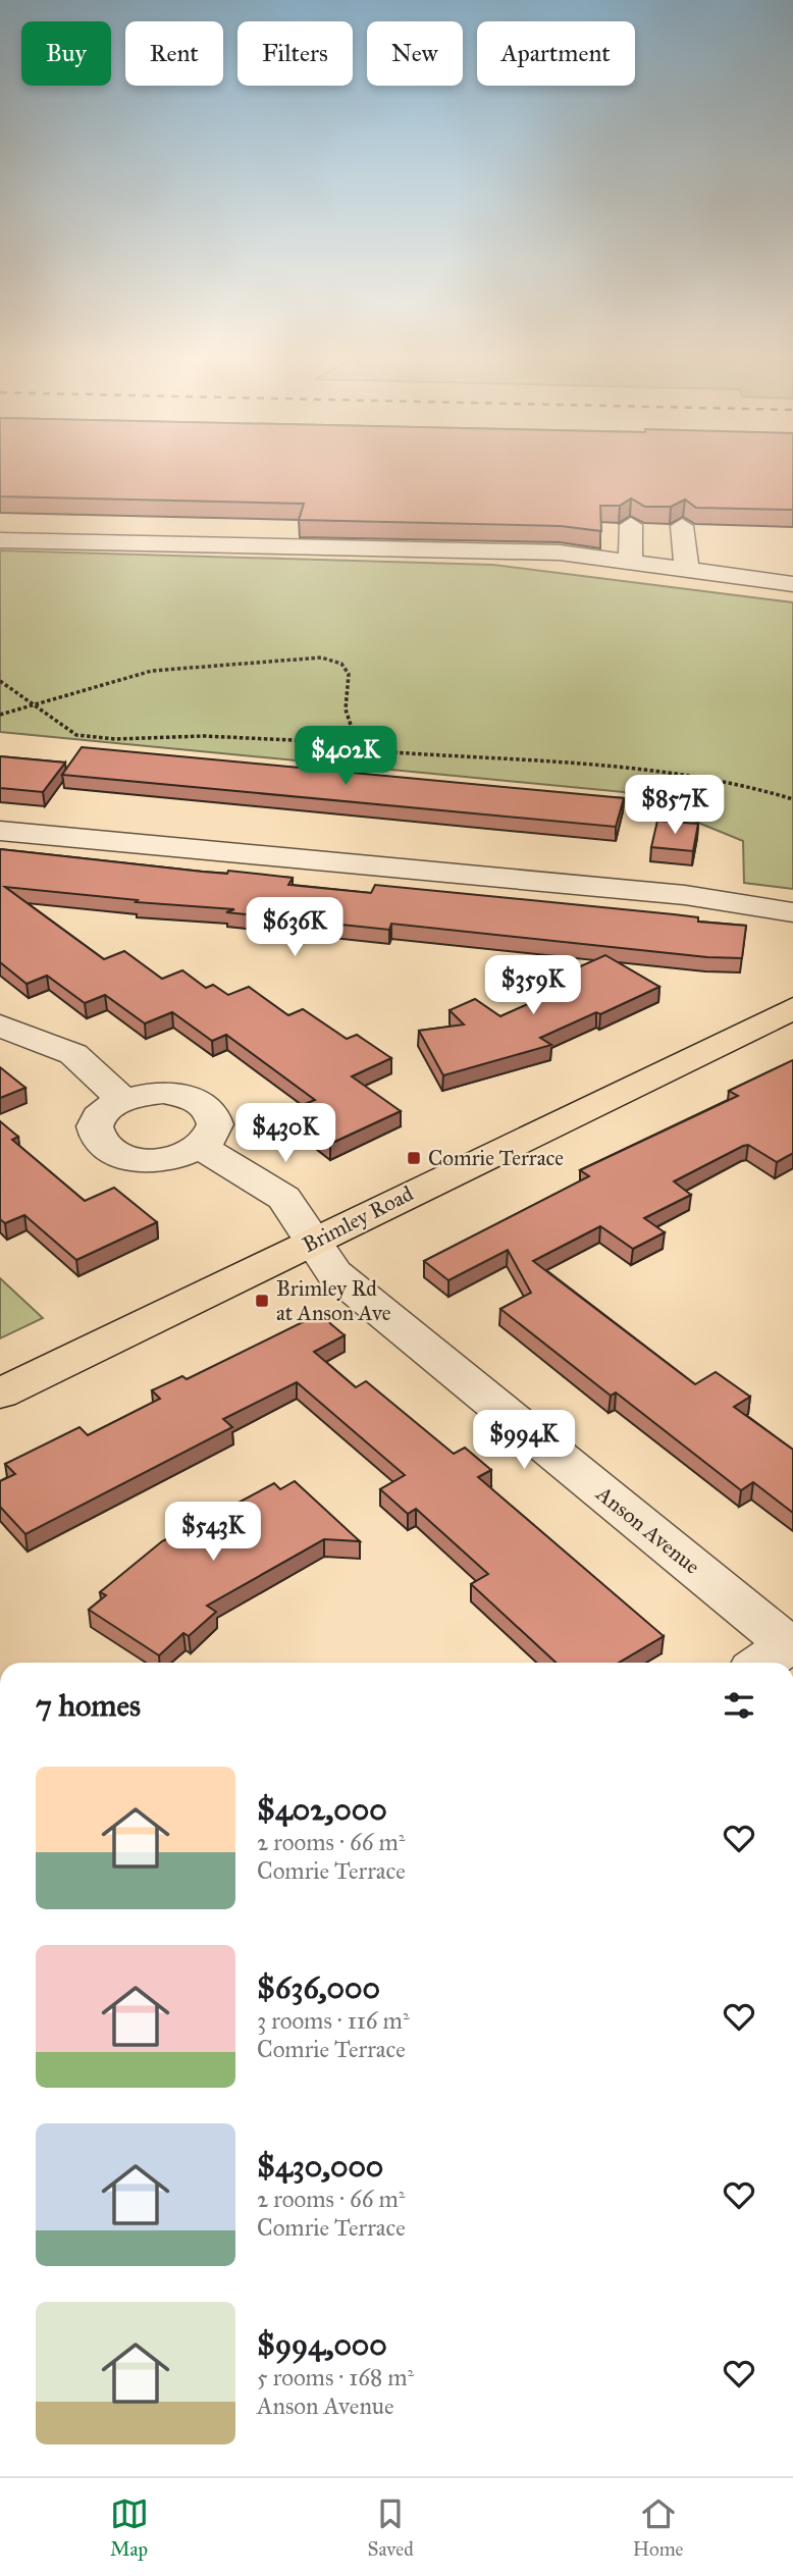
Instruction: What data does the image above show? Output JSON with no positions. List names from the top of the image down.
{
  "streets": {
    "main road": ["Brimley Road"],
    "street": ["Anson Avenue"]
  },
  "crossings": [
    ["Brimley Road", "Anson Avenue"]
  ],
  "places": {
    "transit": ["Comrie Terrace", "Brimley Rd at Anson Ave"]
  },
  "page": {
    "chip": [
      "Buy",
      "Rent",
      "Filters",
      "New",
      "Apartment"
    ],
    "price": [
      "$402K",
      "$857K",
      "$636K",
      "$359K",
      "$430K",
      "$994K",
      "$543K"
    ],
    "heading": "7 homes",
    "list": [
      {
        "name": "$402,000",
        "note": "2 rooms · 66 m² · Comrie Terrace"
      },
      {
        "name": "$636,000",
        "note": "3 rooms · 116 m² · Comrie Terrace"
      },
      {
        "name": "$430,000",
        "note": "2 rooms · 66 m² · Comrie Terrace"
      },
      {
        "name": "$994,000",
        "note": "5 rooms · 168 m² · Anson Avenue"
      }
    ],
    "tabs": ["Map", "Saved", "Home"]
  }
}
